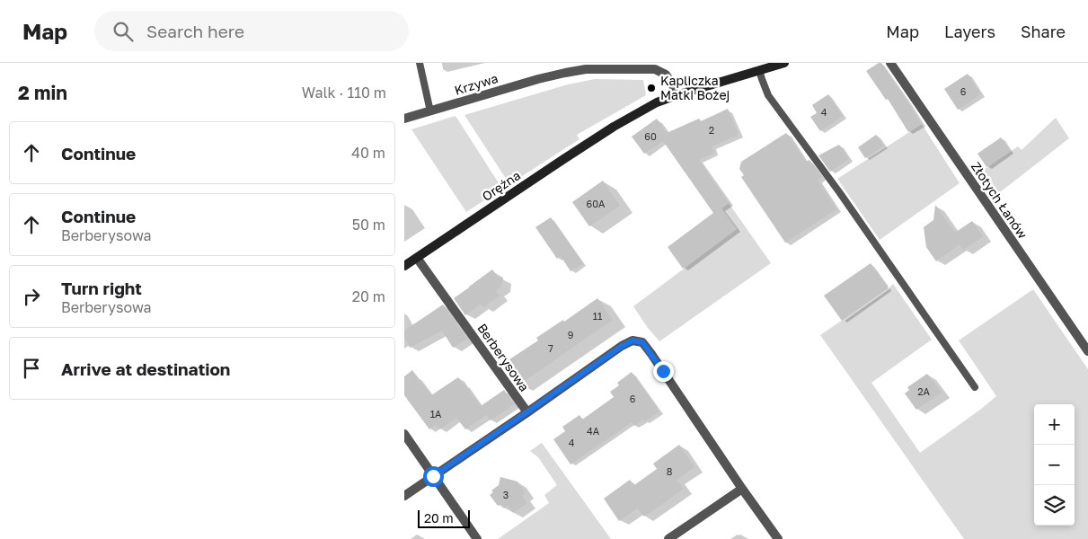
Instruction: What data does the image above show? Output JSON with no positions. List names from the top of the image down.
{
  "streets": {
    "street": [
      "Krzywa",
      "Orężna",
      "Złotych Łanów",
      "Berberysowa"
    ]
  },
  "crossings": [
    ["Krzywa", "Orężna"],
    ["Orężna", "Berberysowa"]
  ],
  "places": ["Kapliczka Matki Bożej"],
  "house_numbers": [
    "6",
    "4",
    "2",
    "60",
    "60A",
    "11",
    "9",
    "7",
    "2A",
    "6",
    "1A",
    "4A",
    "4",
    "8",
    "3"
  ],
  "scale_bar": "20 m",
  "page": {
    "header": "Map",
    "search": "Search here",
    "nav": ["Map", "Layers", "Share"],
    "heading": ["2 min", "Walk · 110 m"],
    "list": [
      ["Continue", "40 m"],
      ["Continue", "Berberysowa", "50 m"],
      ["Turn right", "Berberysowa", "20 m"],
      "Arrive at destination"
    ],
    "map_buttons": ["+", "−"],
    "scale": "20 m"
  }
}
